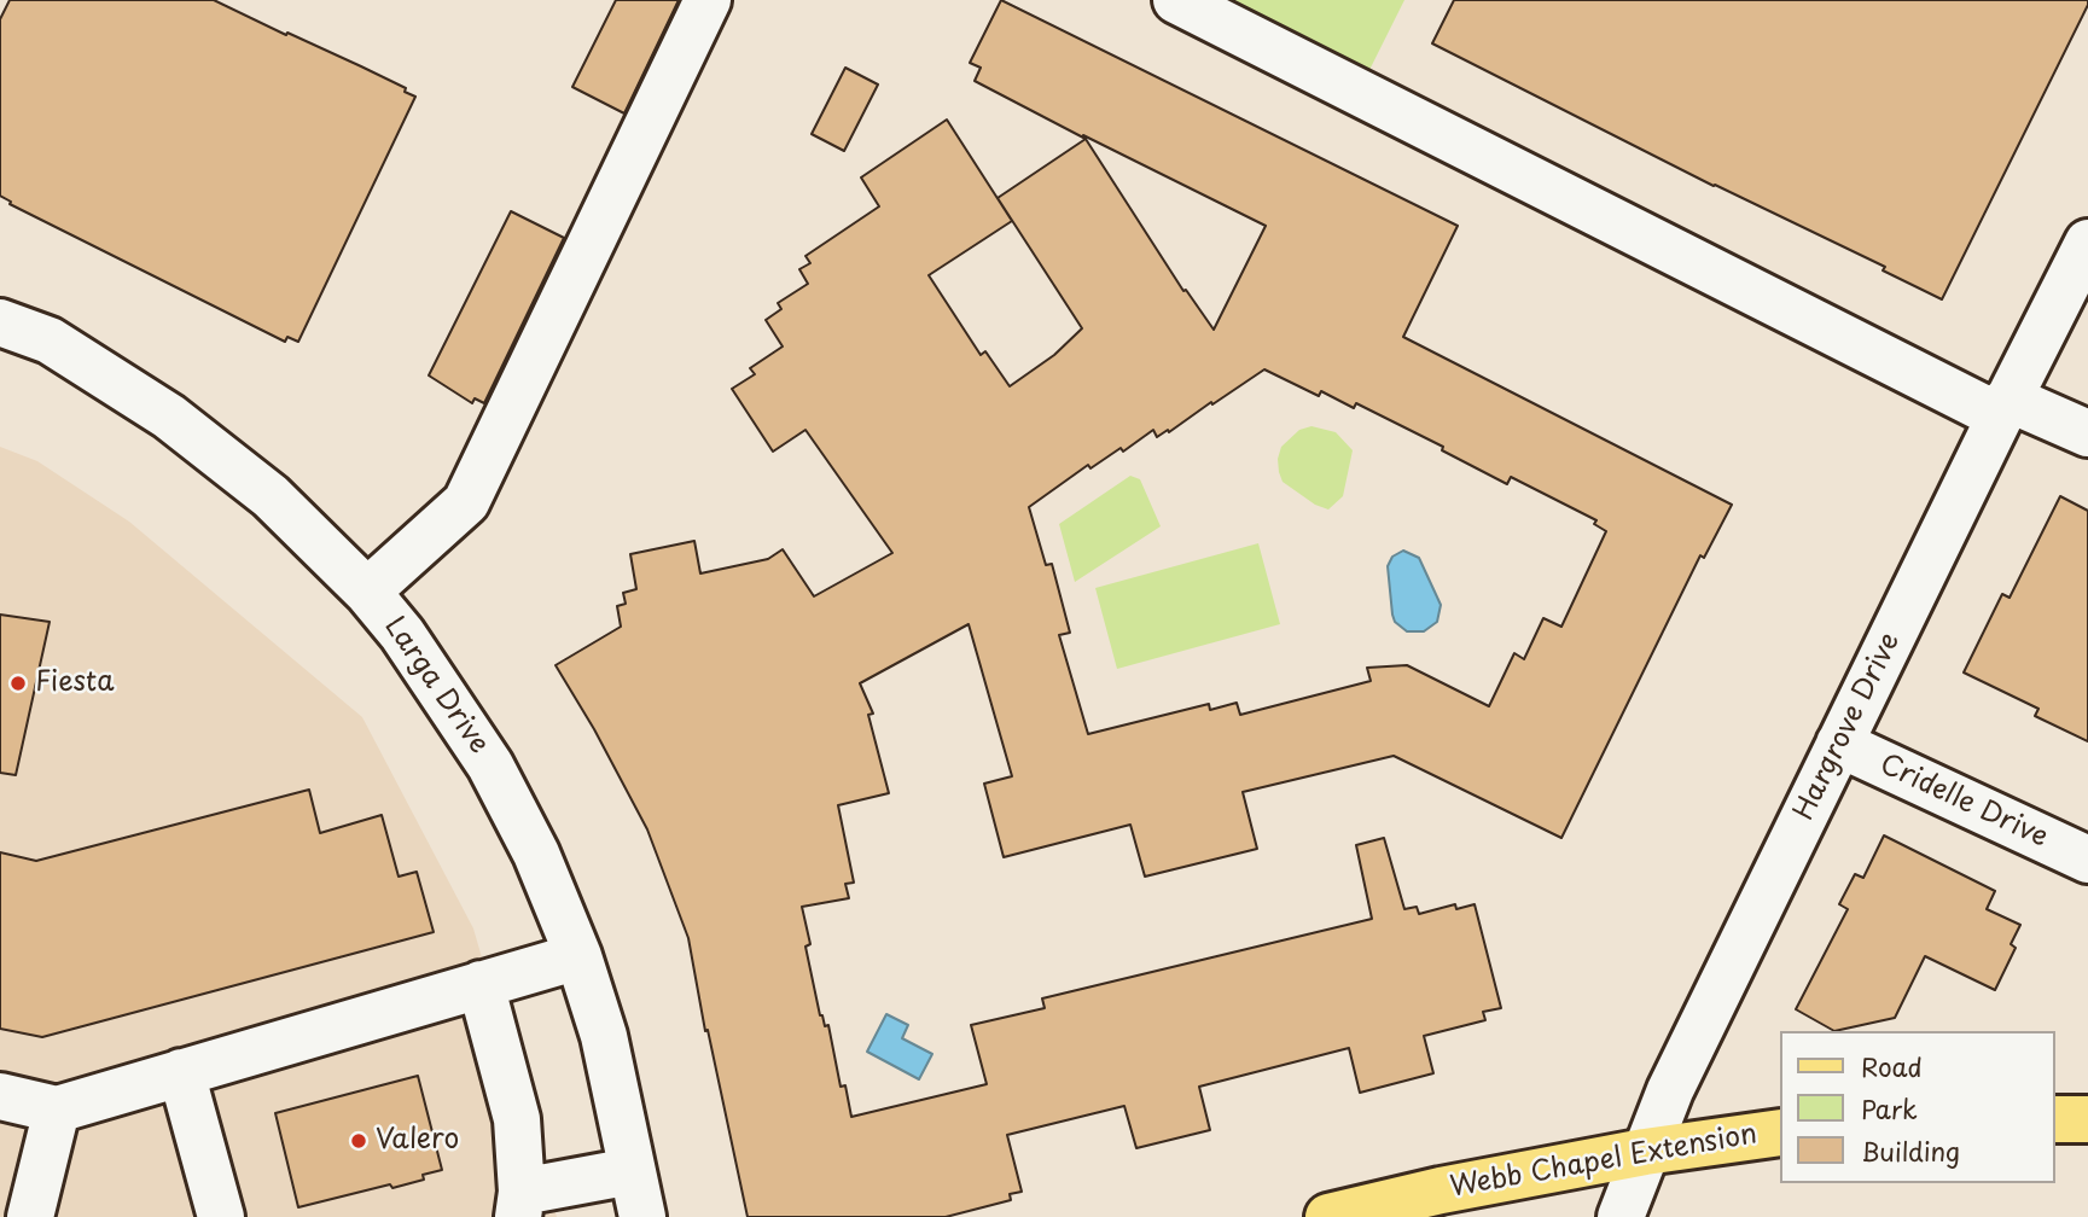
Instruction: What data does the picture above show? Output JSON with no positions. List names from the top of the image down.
{
  "streets": {
    "main road": ["Webb Chapel Extension"],
    "street": ["Larga Drive", "Hargrove Drive", "Cridelle Drive"]
  },
  "crossings": [
    ["Hargrove Drive", "Cridelle Drive"],
    ["Hargrove Drive", "Webb Chapel Extension"]
  ],
  "places": ["Fiesta", "Valero"],
  "legend": ["Road", "Park", "Building"]
}
